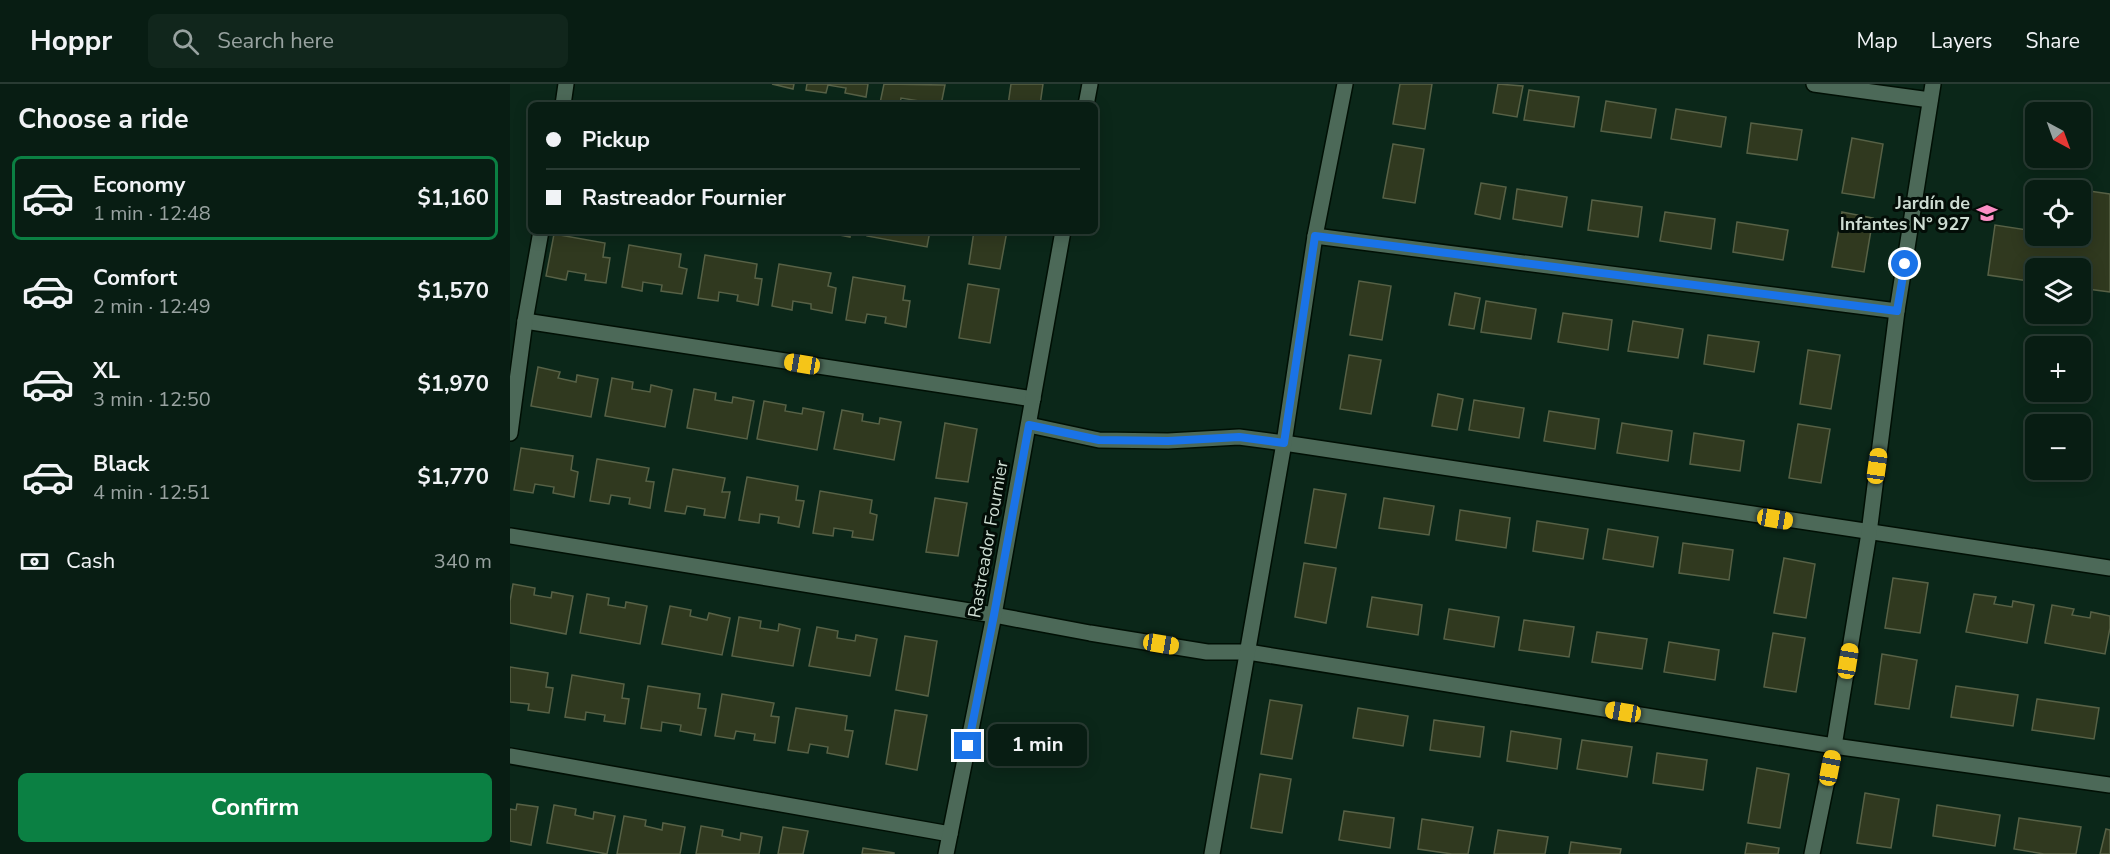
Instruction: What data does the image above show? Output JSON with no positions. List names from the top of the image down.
{
  "streets": {
    "street": ["Rastreador Fournier"]
  },
  "places": {
    "school or university": ["Jardín de Infantes N° 927"]
  },
  "north": "bottom right",
  "page": {
    "header": "Hoppr",
    "search": "Search here",
    "nav": ["Map", "Layers", "Share"],
    "heading": "Choose a ride",
    "map_buttons": ["+", "−"],
    "banner": ["Pickup", "Rastreador Fournier"],
    "list": [
      {
        "name": "Economy",
        "note": "1 min · 12:48",
        "value": "$1,160"
      },
      {
        "name": "Comfort",
        "note": "2 min · 12:49",
        "value": "$1,570"
      },
      {
        "name": "XL",
        "note": "3 min · 12:50",
        "value": "$1,970"
      },
      {
        "name": "Black",
        "note": "4 min · 12:51",
        "value": "$1,770"
      }
    ],
    "pay": ["Cash", "340 m"],
    "bubble": "1 min",
    "buttons": "Confirm"
  }
}
